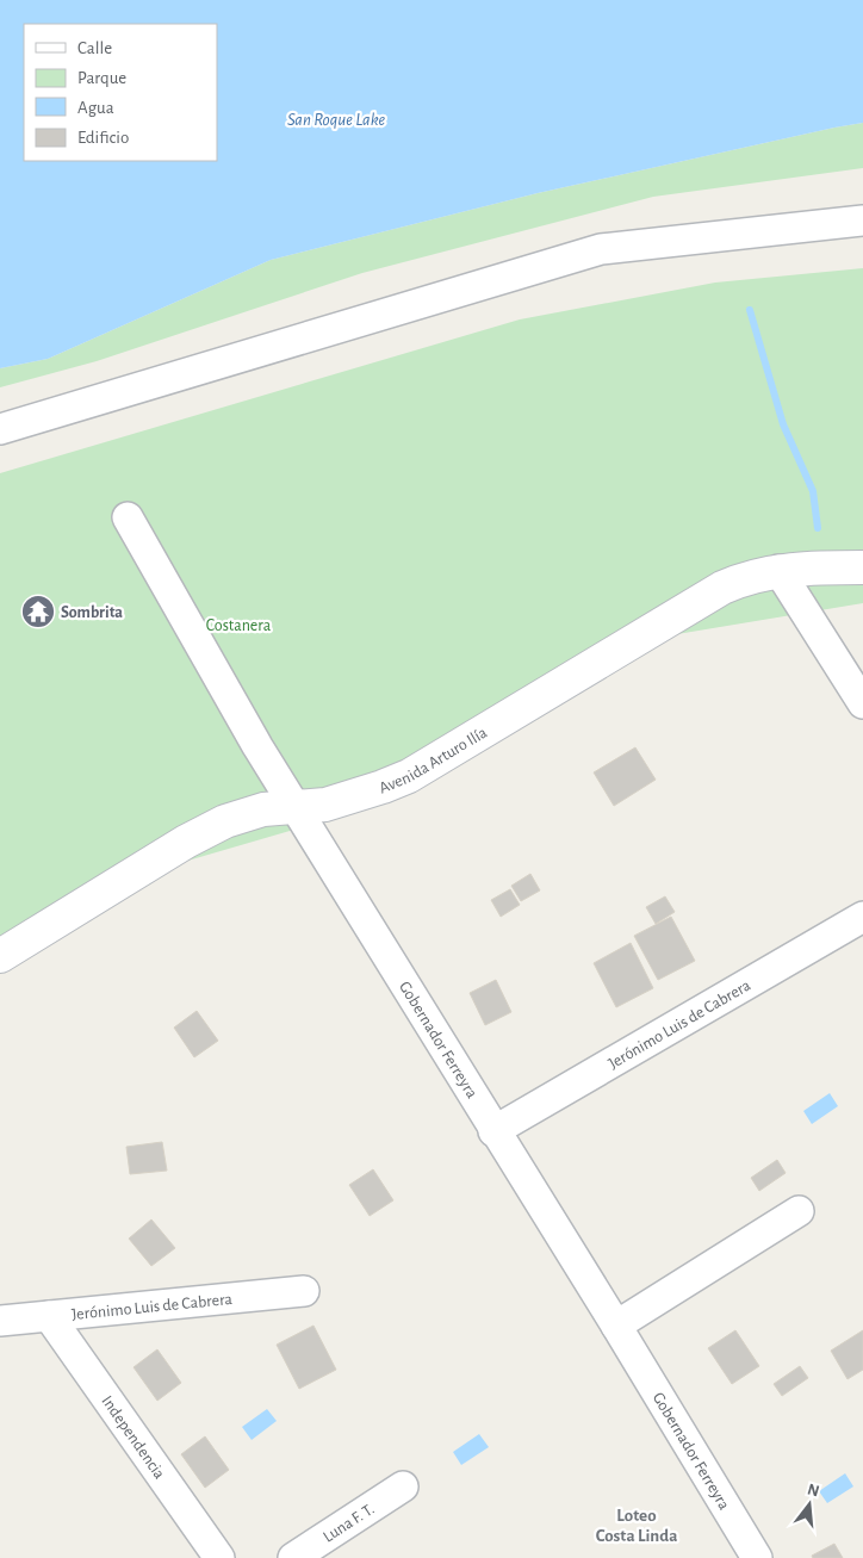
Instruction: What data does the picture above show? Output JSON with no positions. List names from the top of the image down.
{
  "streets": {
    "main road": ["Avenida Arturo Ilía"],
    "street": [
      "Jerónimo Luis de Cabrera",
      "Gobernador Ferreyra",
      "Independencia",
      "Luna F. T."
    ]
  },
  "crossings": [
    ["Avenida Arturo Ilía", "Gobernador Ferreyra"],
    ["Jerónimo Luis de Cabrera", "Gobernador Ferreyra"],
    ["Jerónimo Luis de Cabrera", "Independencia"]
  ],
  "districts": ["Loteo Costa Linda"],
  "water": ["San Roque Lake"],
  "parks": ["Costanera"],
  "places": {
    "temple": ["Sombrita"]
  },
  "legend": [
    "Calle",
    "Parque",
    "Agua",
    "Edificio"
  ],
  "north": "top"
}
